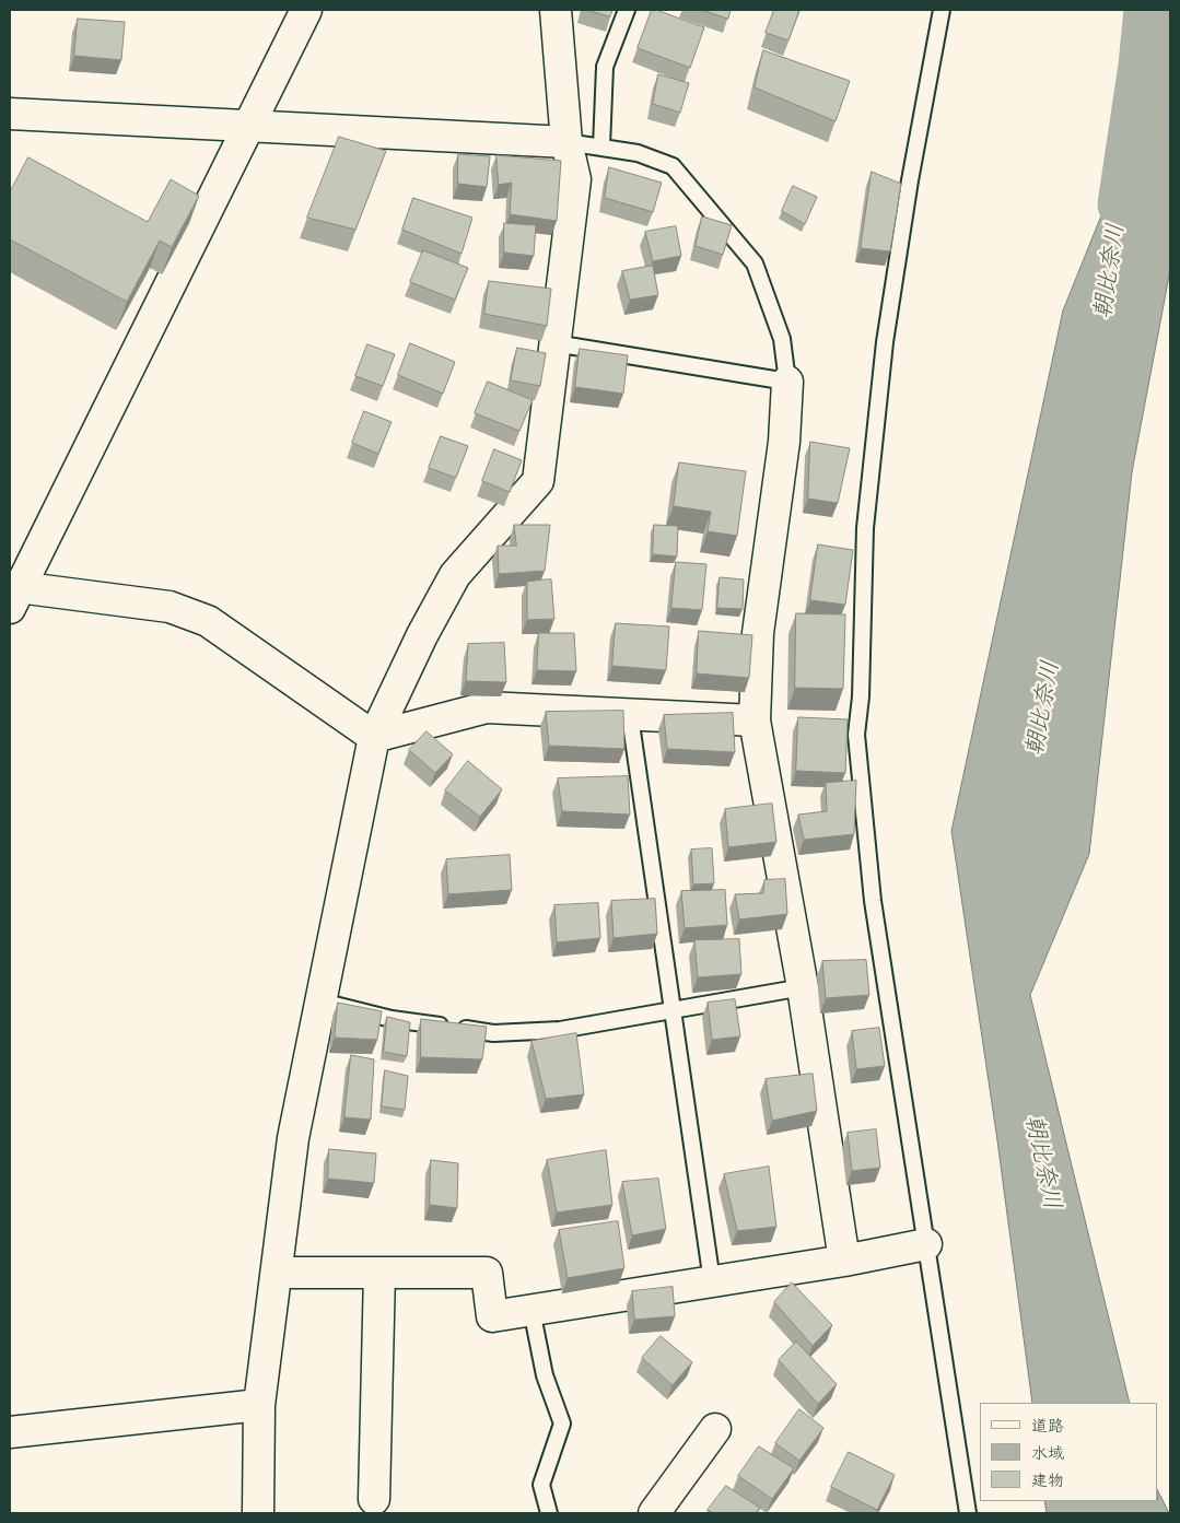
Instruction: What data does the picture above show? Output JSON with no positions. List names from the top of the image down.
{
  "water": ["朝比奈川"],
  "legend": ["道路", "水域", "建物"]
}
